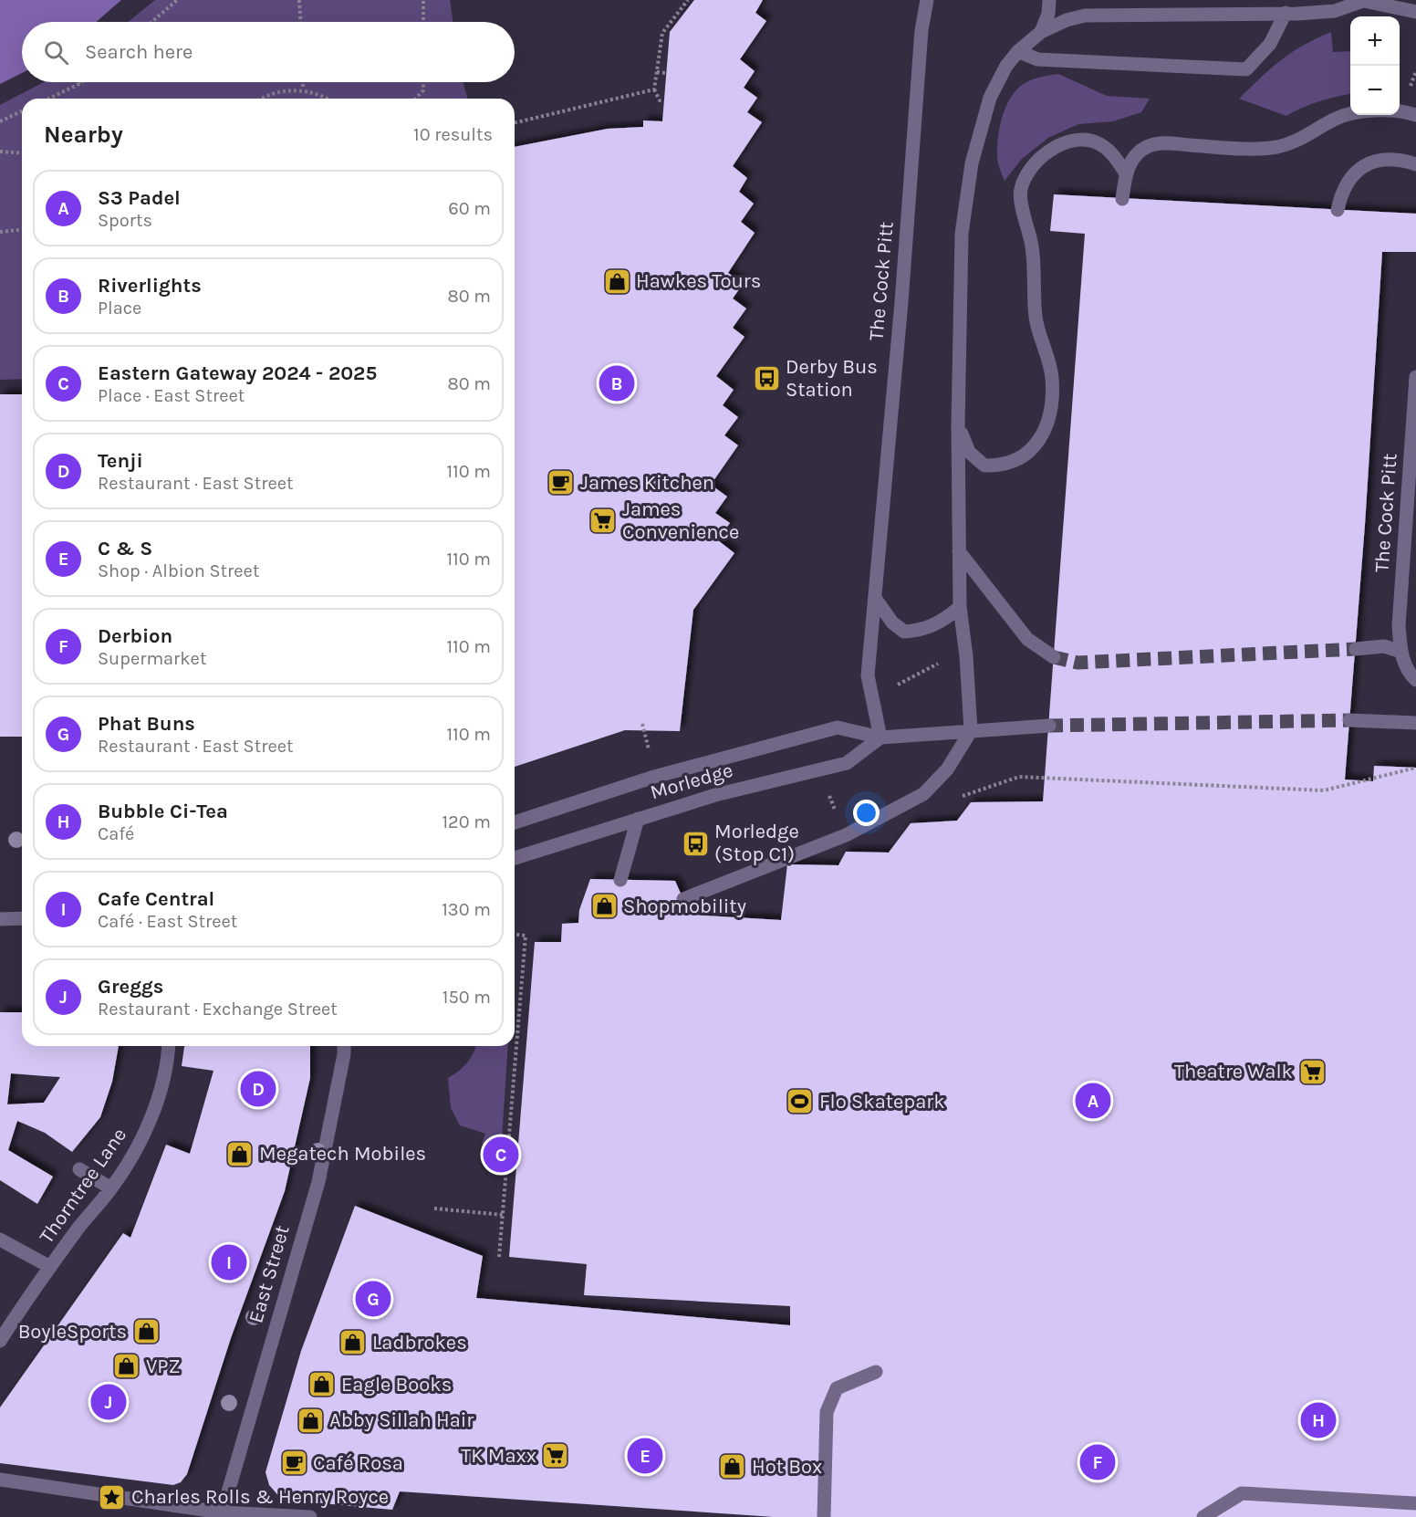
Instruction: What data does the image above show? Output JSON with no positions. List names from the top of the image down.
{
  "streets": {
    "street": [
      "The Cock Pitt",
      "Morledge",
      "Thorntree Lane",
      "East Street"
    ]
  },
  "crossings": [
    ["The Cock Pitt", "Morledge"]
  ],
  "places": {
    "shop": [
      "Hawkes Tours",
      "Shopmobility",
      "Megatech Mobiles",
      "BoyleSports",
      "Ladbrokes",
      "VPZ",
      "Eagle Books",
      "Abby Sillah Hair",
      "Hot Box"
    ],
    "bus stop": ["Derby Bus Station", "Morledge (Stop C1)"],
    "cafe": ["James Kitchen", "Café Rosa"],
    "supermarket": ["James Convenience", "Theatre Walk", "TK Maxx"],
    "sports": ["Flo Skatepark"],
    "place": ["Charles Rolls & Henry Royce"]
  },
  "page": {
    "map_buttons": ["+", "−"],
    "search": "Search here",
    "heading": ["Nearby", "10 results"],
    "list": [
      {
        "mark": "A",
        "name": "S3 Padel",
        "note": "Sports",
        "value": "60 m"
      },
      {
        "mark": "B",
        "name": "Riverlights",
        "note": "Place",
        "value": "80 m"
      },
      {
        "mark": "C",
        "name": "Eastern Gateway 2024 - 2025",
        "note": "Place · East Street",
        "value": "80 m"
      },
      {
        "mark": "D",
        "name": "Tenji",
        "note": "Restaurant · East Street",
        "value": "110 m"
      },
      {
        "mark": "E",
        "name": "C & S",
        "note": "Shop · Albion Street",
        "value": "110 m"
      },
      {
        "mark": "F",
        "name": "Derbion",
        "note": "Supermarket",
        "value": "110 m"
      },
      {
        "mark": "G",
        "name": "Phat Buns",
        "note": "Restaurant · East Street",
        "value": "110 m"
      },
      {
        "mark": "H",
        "name": "Bubble Ci-Tea",
        "note": "Café",
        "value": "120 m"
      },
      {
        "mark": "I",
        "name": "Cafe Central",
        "note": "Café · East Street",
        "value": "130 m"
      },
      {
        "mark": "J",
        "name": "Greggs",
        "note": "Restaurant · Exchange Street",
        "value": "150 m"
      }
    ],
    "pins": [
      "B",
      "D",
      "A",
      "C",
      "I",
      "G",
      "J",
      "H",
      "E",
      "F"
    ]
  }
}
